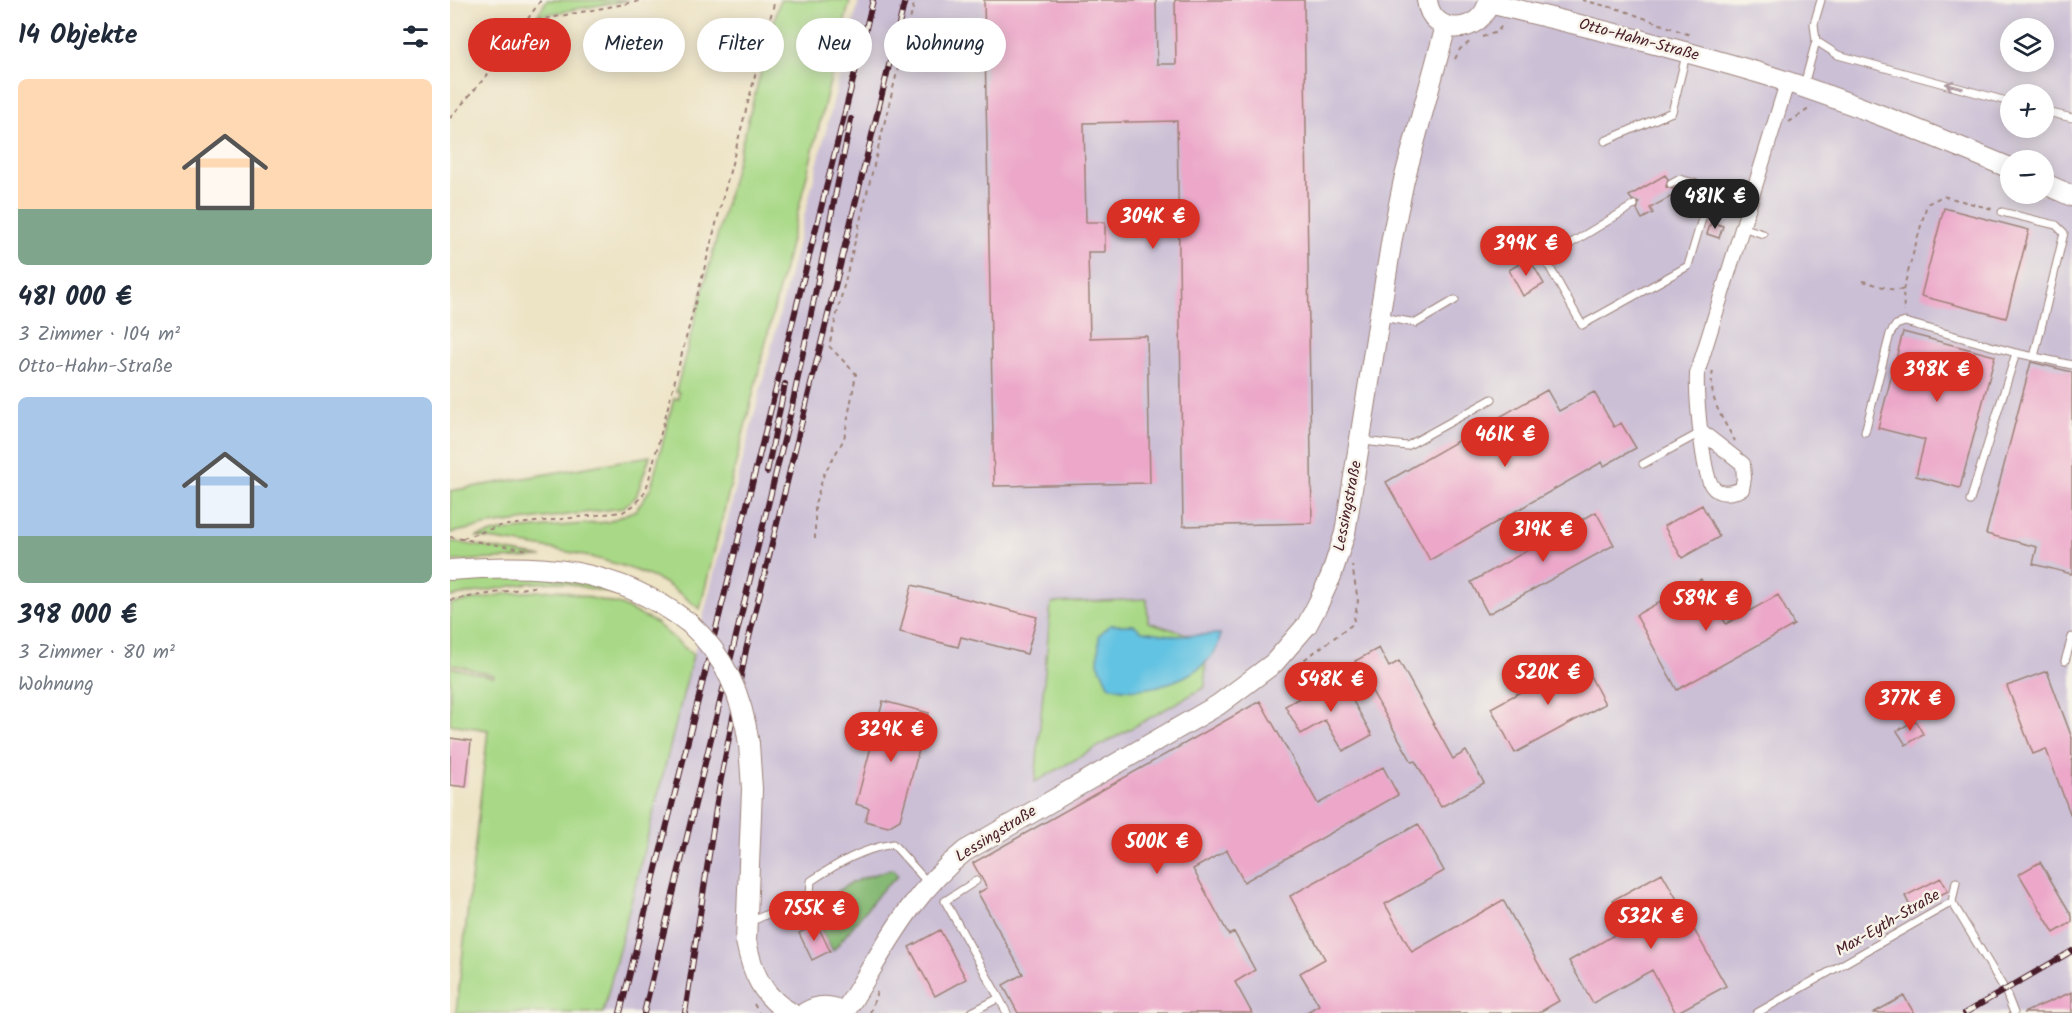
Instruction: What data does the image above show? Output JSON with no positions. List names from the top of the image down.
{
  "streets": {
    "street": ["Otto-Hahn-Straße", "Lessingstraße"],
    "lane": ["Max-Eyth-Straße"]
  },
  "page": {
    "heading": "14 Objekte",
    "map_buttons": ["+", "−"],
    "chip": [
      "Kaufen",
      "Mieten",
      "Filter",
      "Neu",
      "Wohnung"
    ],
    "list": [
      {
        "name": "481 000 €",
        "note": "3 Zimmer · 104 m² · Otto-Hahn-Straße"
      },
      {
        "name": "398 000 €",
        "note": "3 Zimmer · 80 m² · Wohnung"
      }
    ],
    "price": [
      "481K €",
      "304K €",
      "399K €",
      "398K €",
      "461K €",
      "319K €",
      "589K €",
      "520K €",
      "548K €",
      "377K €",
      "329K €",
      "500K €",
      "755K €",
      "532K €"
    ]
  }
}
